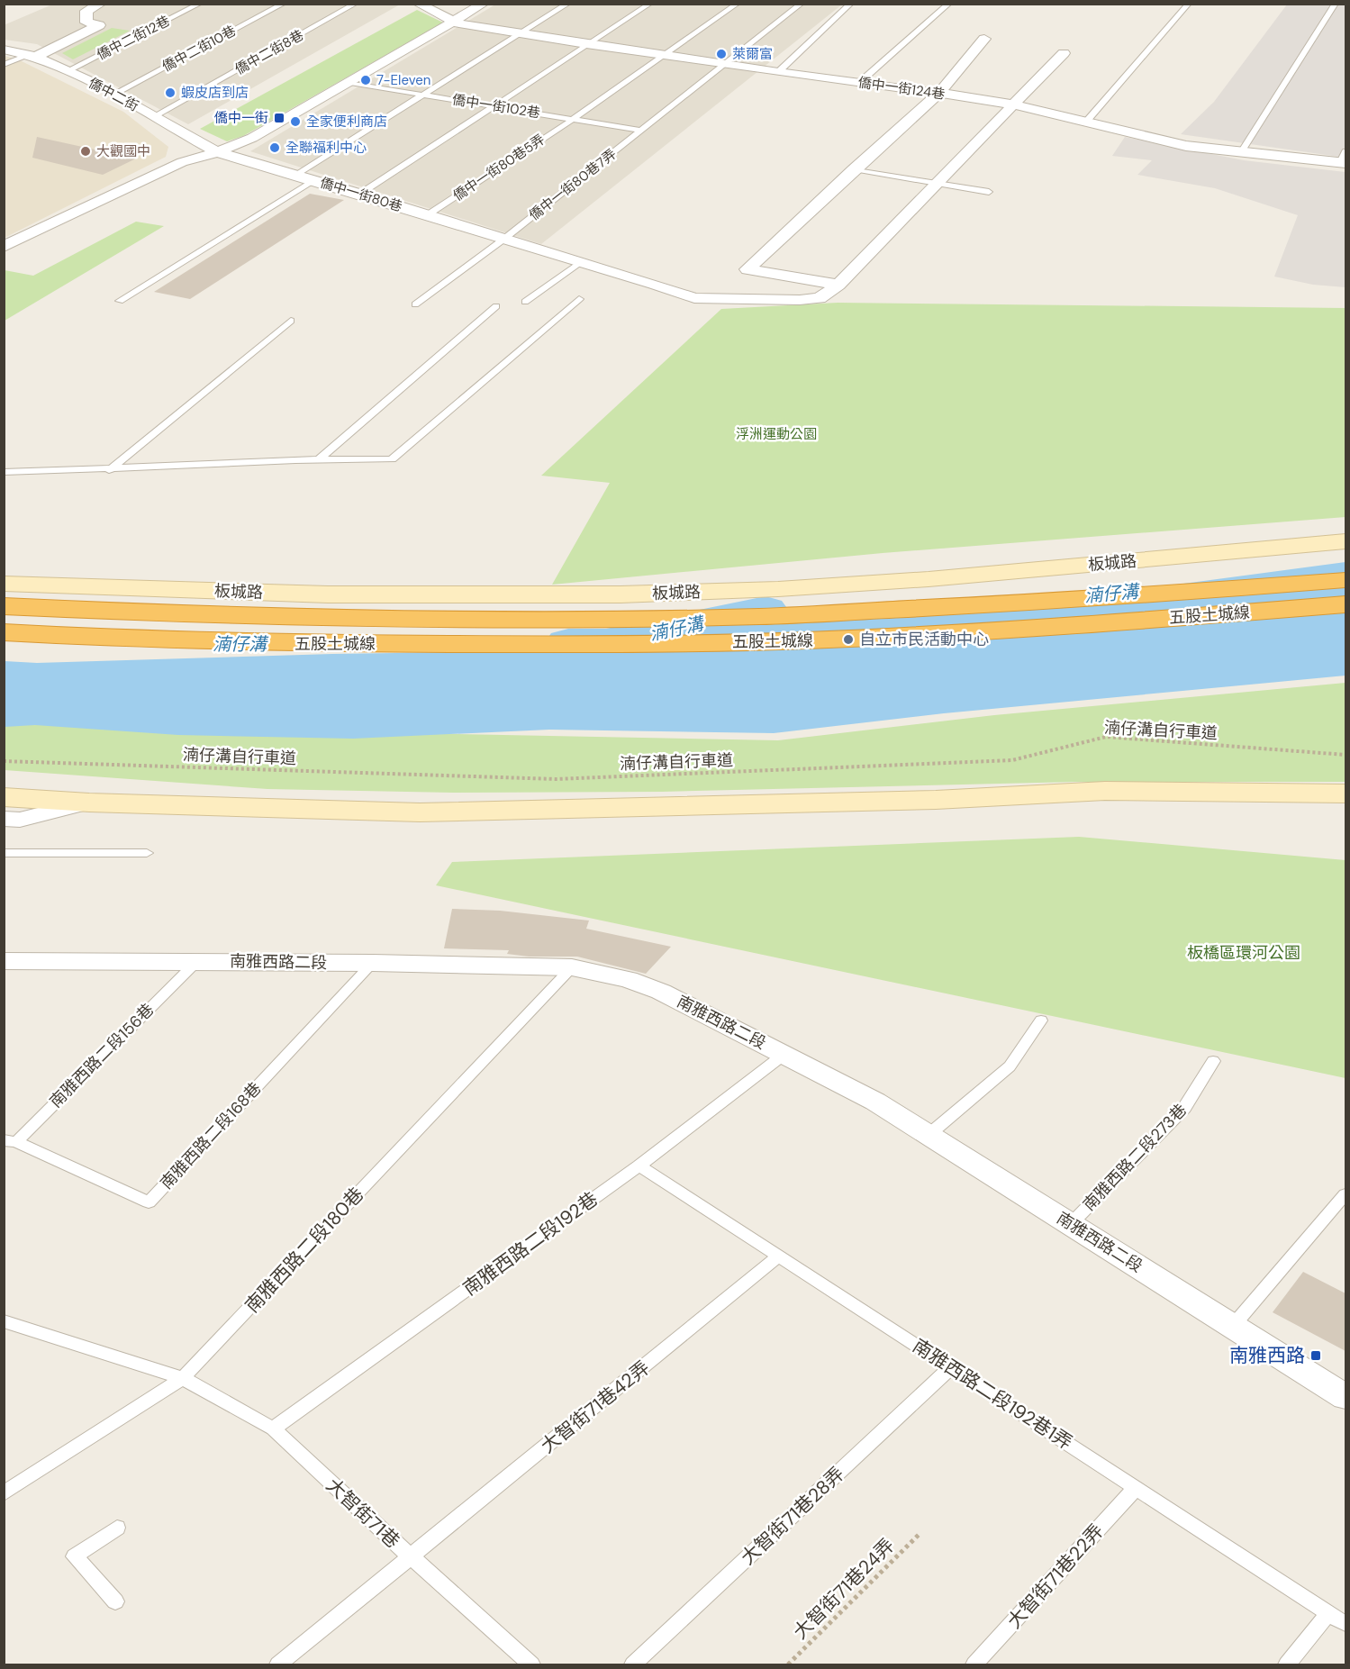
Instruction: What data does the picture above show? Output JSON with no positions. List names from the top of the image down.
{
  "streets": {
    "highway": ["五股土城線"],
    "street": [
      "僑中一街124巷",
      "僑中二街",
      "僑中一街80巷",
      "板城路",
      "南雅西路二段"
    ],
    "lane": [
      "僑中二街12巷",
      "僑中二街10巷",
      "僑中二街8巷",
      "僑中一街102巷",
      "僑中一街80巷5弄",
      "僑中一街80巷7弄",
      "南雅西路二段156巷",
      "南雅西路二段168巷",
      "南雅西路二段273巷",
      "南雅西路二段192巷",
      "南雅西路二段180巷",
      "南雅西路二段192巷1弄",
      "大智街71巷42弄",
      "大智街71巷",
      "大智街71巷28弄",
      "大智街71巷22弄"
    ],
    "path": ["湳仔溝自行車道", "大智街71巷24弄"]
  },
  "crossings": [
    ["僑中二街12巷", "僑中二街"],
    ["僑中二街10巷", "僑中二街"],
    ["僑中二街8巷", "僑中二街"],
    ["僑中一街124巷", "僑中一街80巷5弄"],
    ["僑中一街124巷", "僑中一街80巷7弄"],
    ["僑中一街124巷", "僑中一街80巷"],
    ["僑中二街", "僑中一街80巷"],
    ["僑中一街102巷", "僑中一街80巷5弄"],
    ["僑中一街102巷", "僑中一街80巷7弄"],
    ["僑中一街80巷5弄", "僑中一街80巷"],
    ["僑中一街80巷7弄", "僑中一街80巷"],
    ["南雅西路二段", "南雅西路二段156巷"],
    ["南雅西路二段", "南雅西路二段168巷"],
    ["南雅西路二段", "南雅西路二段273巷"],
    ["南雅西路二段", "南雅西路二段192巷"],
    ["南雅西路二段", "南雅西路二段180巷"],
    ["南雅西路二段156巷", "南雅西路二段168巷"],
    ["南雅西路二段192巷", "南雅西路二段192巷1弄"],
    ["南雅西路二段192巷", "大智街71巷"],
    ["南雅西路二段180巷", "大智街71巷"],
    ["南雅西路二段192巷1弄", "大智街71巷42弄"],
    ["南雅西路二段192巷1弄", "大智街71巷28弄"],
    ["南雅西路二段192巷1弄", "大智街71巷22弄"],
    ["大智街71巷42弄", "大智街71巷"]
  ],
  "water": ["湳仔溝"],
  "parks": ["浮洲運動公園", "板橋區環河公園"],
  "places": {
    "other": [
      "萊爾富",
      "7-Eleven",
      "蝦皮店到店",
      "全家便利商店",
      "全聯福利中心",
      "大觀國中",
      "自立市民活動中心"
    ],
    "transit": ["僑中一街", "南雅西路"]
  }
}
